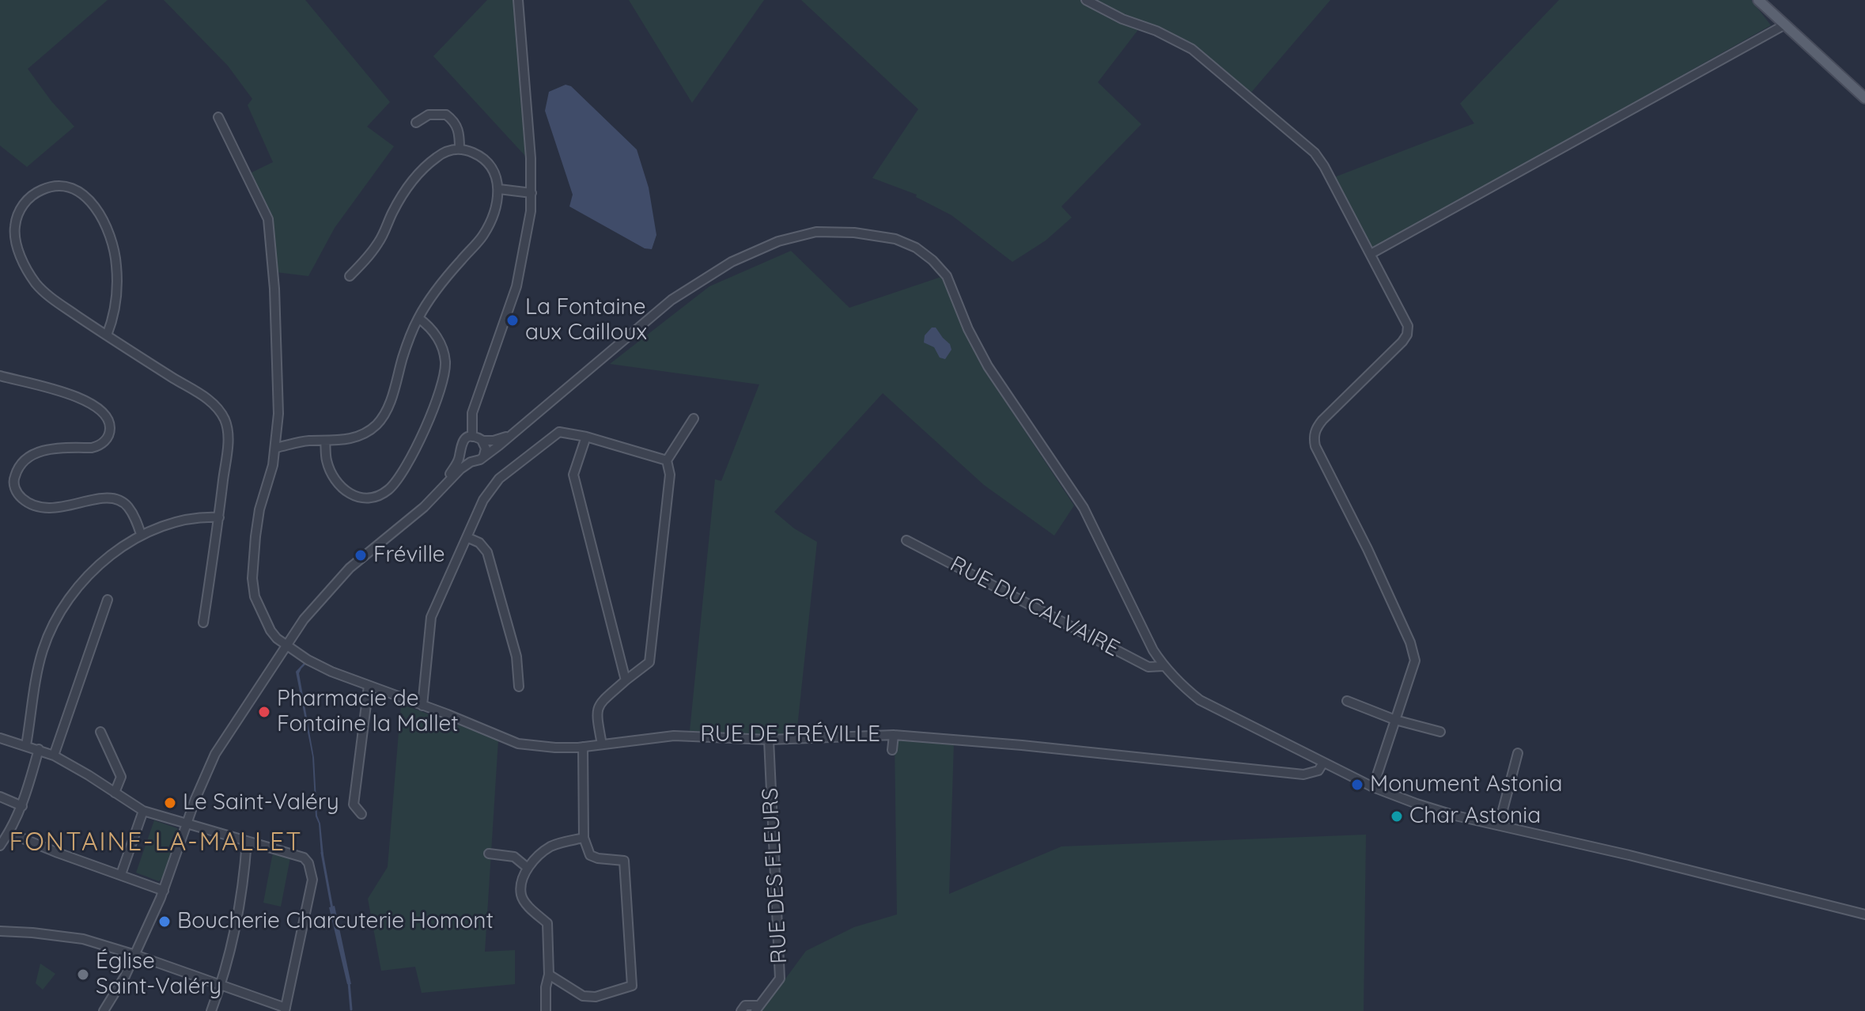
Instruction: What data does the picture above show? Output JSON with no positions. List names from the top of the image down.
{
  "streets": {
    "street": ["RUE DU CALVAIRE", "RUE DE FRÉVILLE", "RUE DES FLEURS"]
  },
  "crossings": [
    ["RUE DE FRÉVILLE", "RUE DES FLEURS"]
  ],
  "districts": ["FONTAINE-LA-MALLET"],
  "places": [
    "La Fontaine aux Cailloux",
    "Fréville",
    "Pharmacie de Fontaine la Mallet",
    "Monument Astonia",
    "Le Saint-Valéry",
    "Char Astonia",
    "Boucherie Charcuterie Homont",
    "Église Saint-Valéry"
  ]
}
